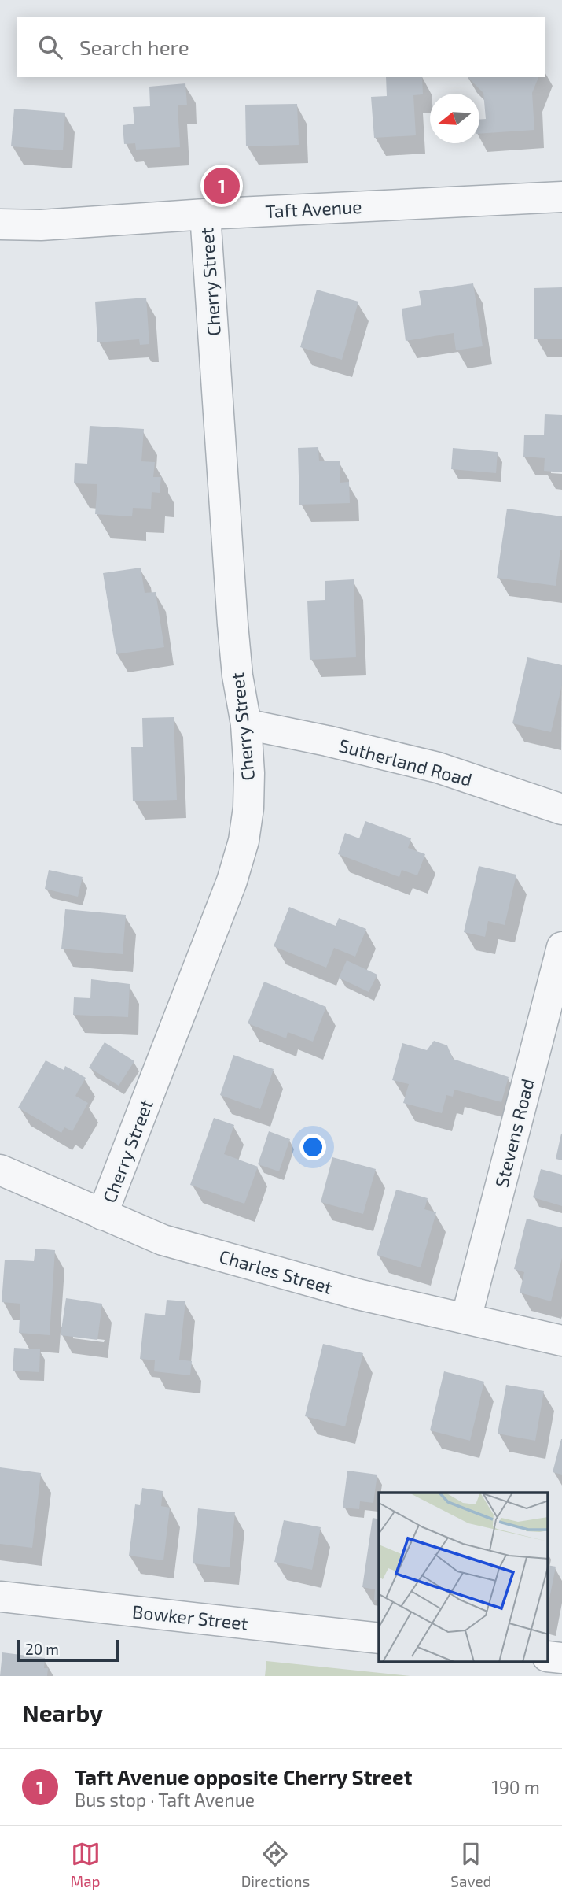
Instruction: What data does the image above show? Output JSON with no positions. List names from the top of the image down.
{
  "streets": {
    "street": [
      "Taft Avenue",
      "Cherry Street",
      "Sutherland Road",
      "Stevens Road",
      "Charles Street",
      "Bowker Street"
    ]
  },
  "crossings": [
    ["Taft Avenue", "Cherry Street"],
    ["Cherry Street", "Sutherland Road"],
    ["Cherry Street", "Charles Street"],
    ["Stevens Road", "Charles Street"]
  ],
  "scale_bar": "20 m",
  "north": "left",
  "page": {
    "search": "Search here",
    "pins": "1",
    "scale": "20 m",
    "heading": "Nearby",
    "list": [
      {
        "mark": "1",
        "name": "Taft Avenue opposite Cherry Street",
        "note": "Bus stop · Taft Avenue",
        "value": "190 m"
      }
    ],
    "nav": ["Map", "Directions", "Saved"]
  }
}
